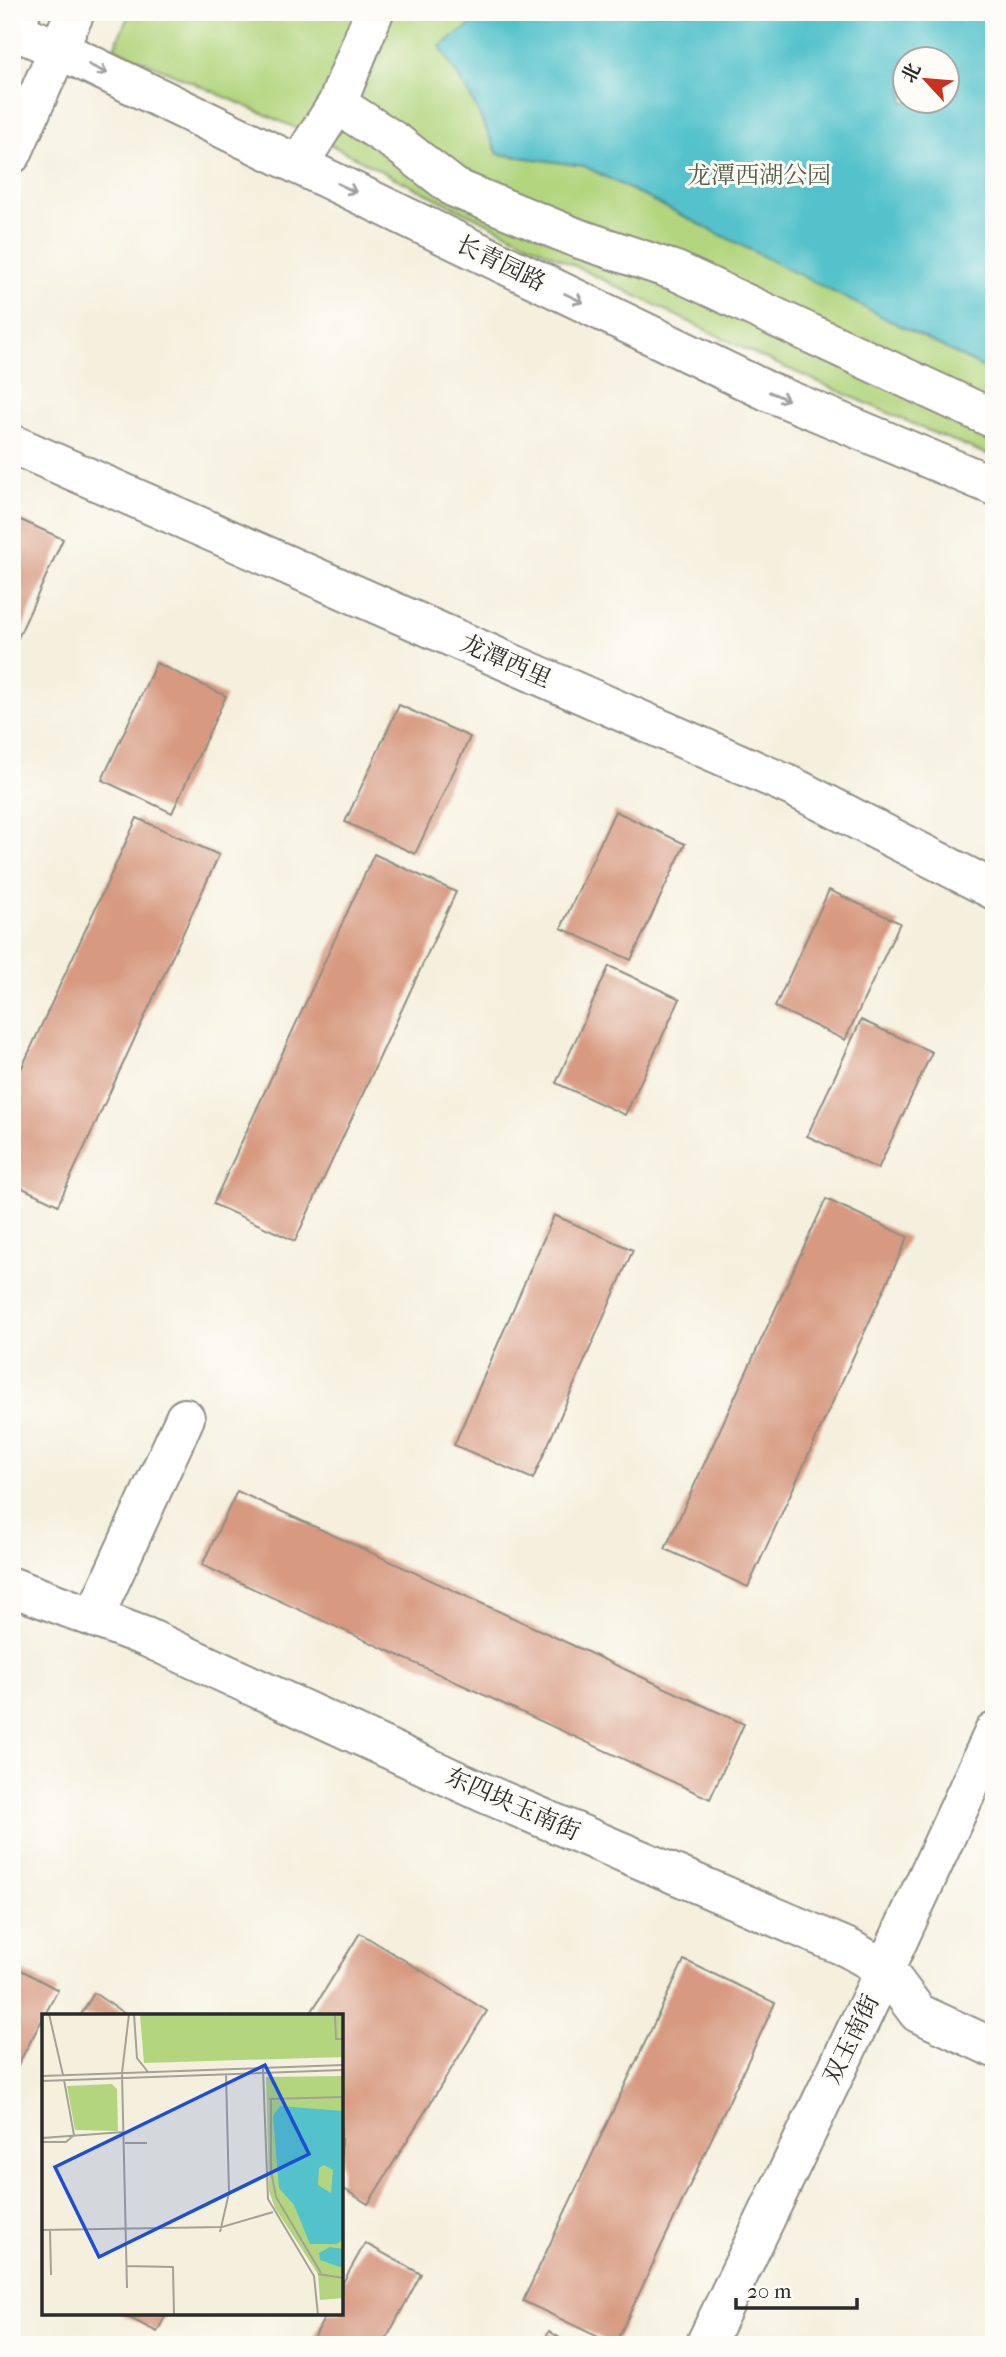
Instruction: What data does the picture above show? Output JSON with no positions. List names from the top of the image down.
{
  "streets": {
    "street": [
      "长青园路",
      "龙潭西里",
      "东四块玉南街",
      "双玉南街"
    ]
  },
  "crossings": [
    ["东四块玉南街", "双玉南街"]
  ],
  "parks": ["龙潭西湖公园"],
  "scale_bar": "20 m",
  "north": "top left"
}
